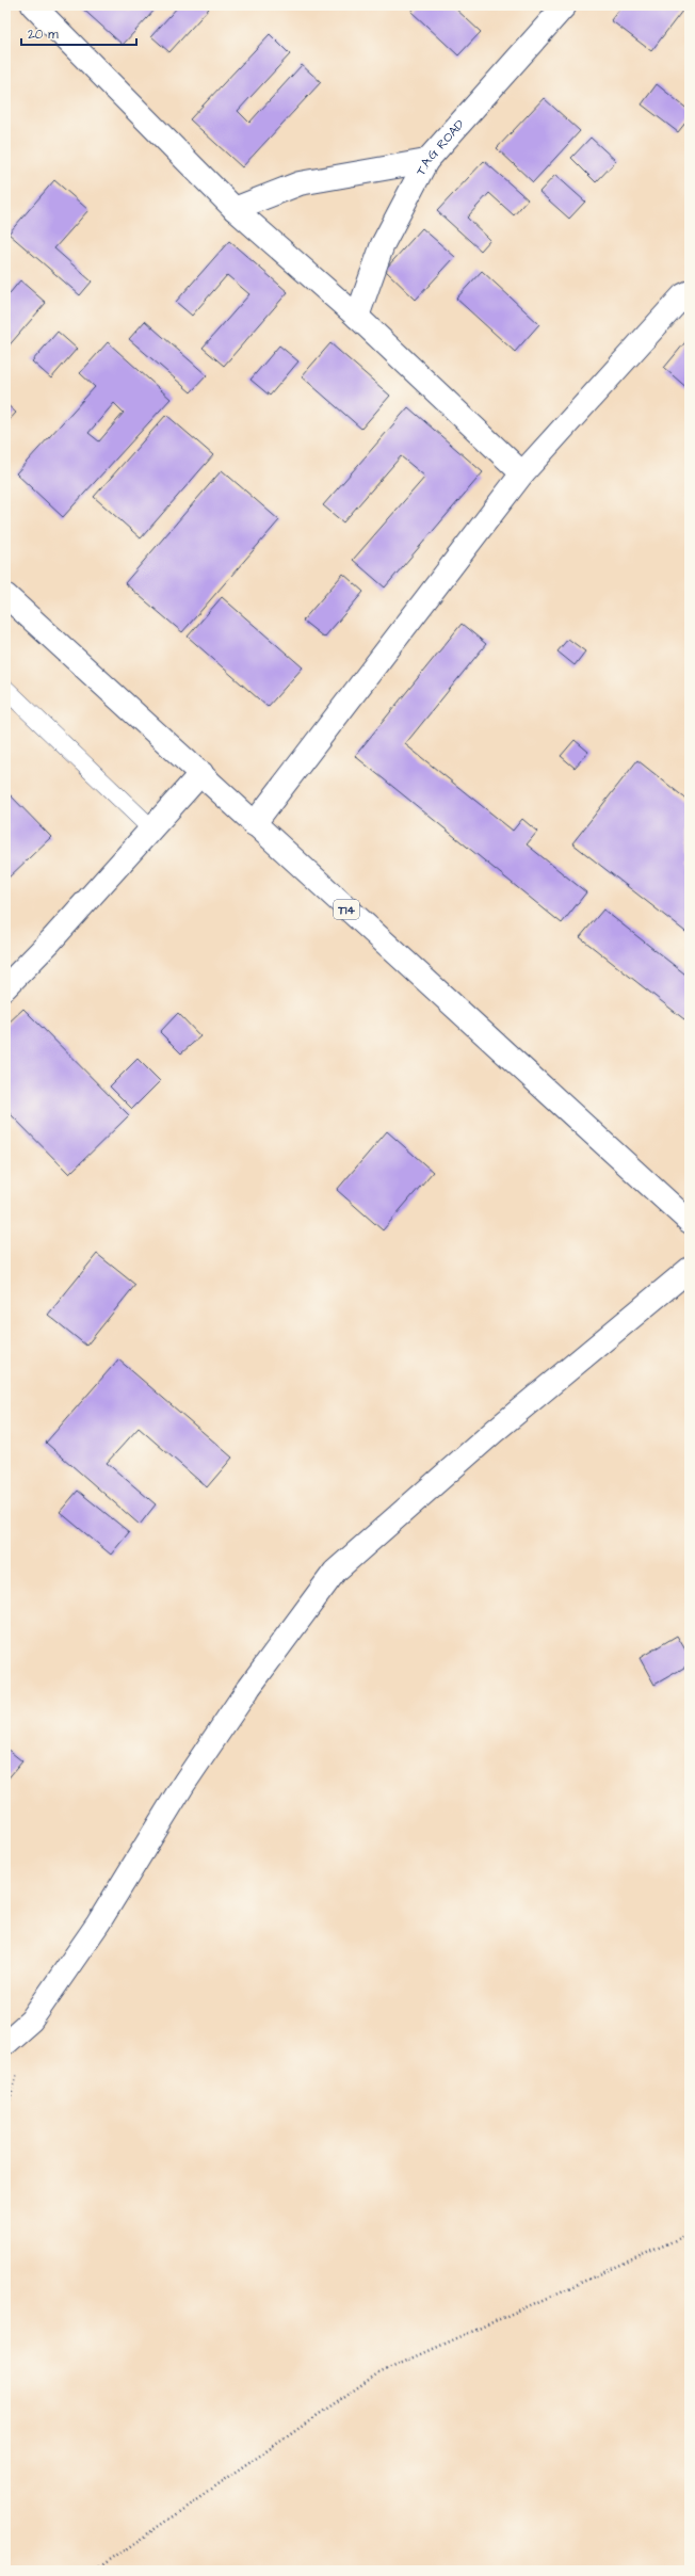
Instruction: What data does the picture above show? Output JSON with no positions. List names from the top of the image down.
{
  "streets": {
    "main road": ["T.A.G ROAD", "T14"]
  },
  "scale_bar": "20 m"
}
